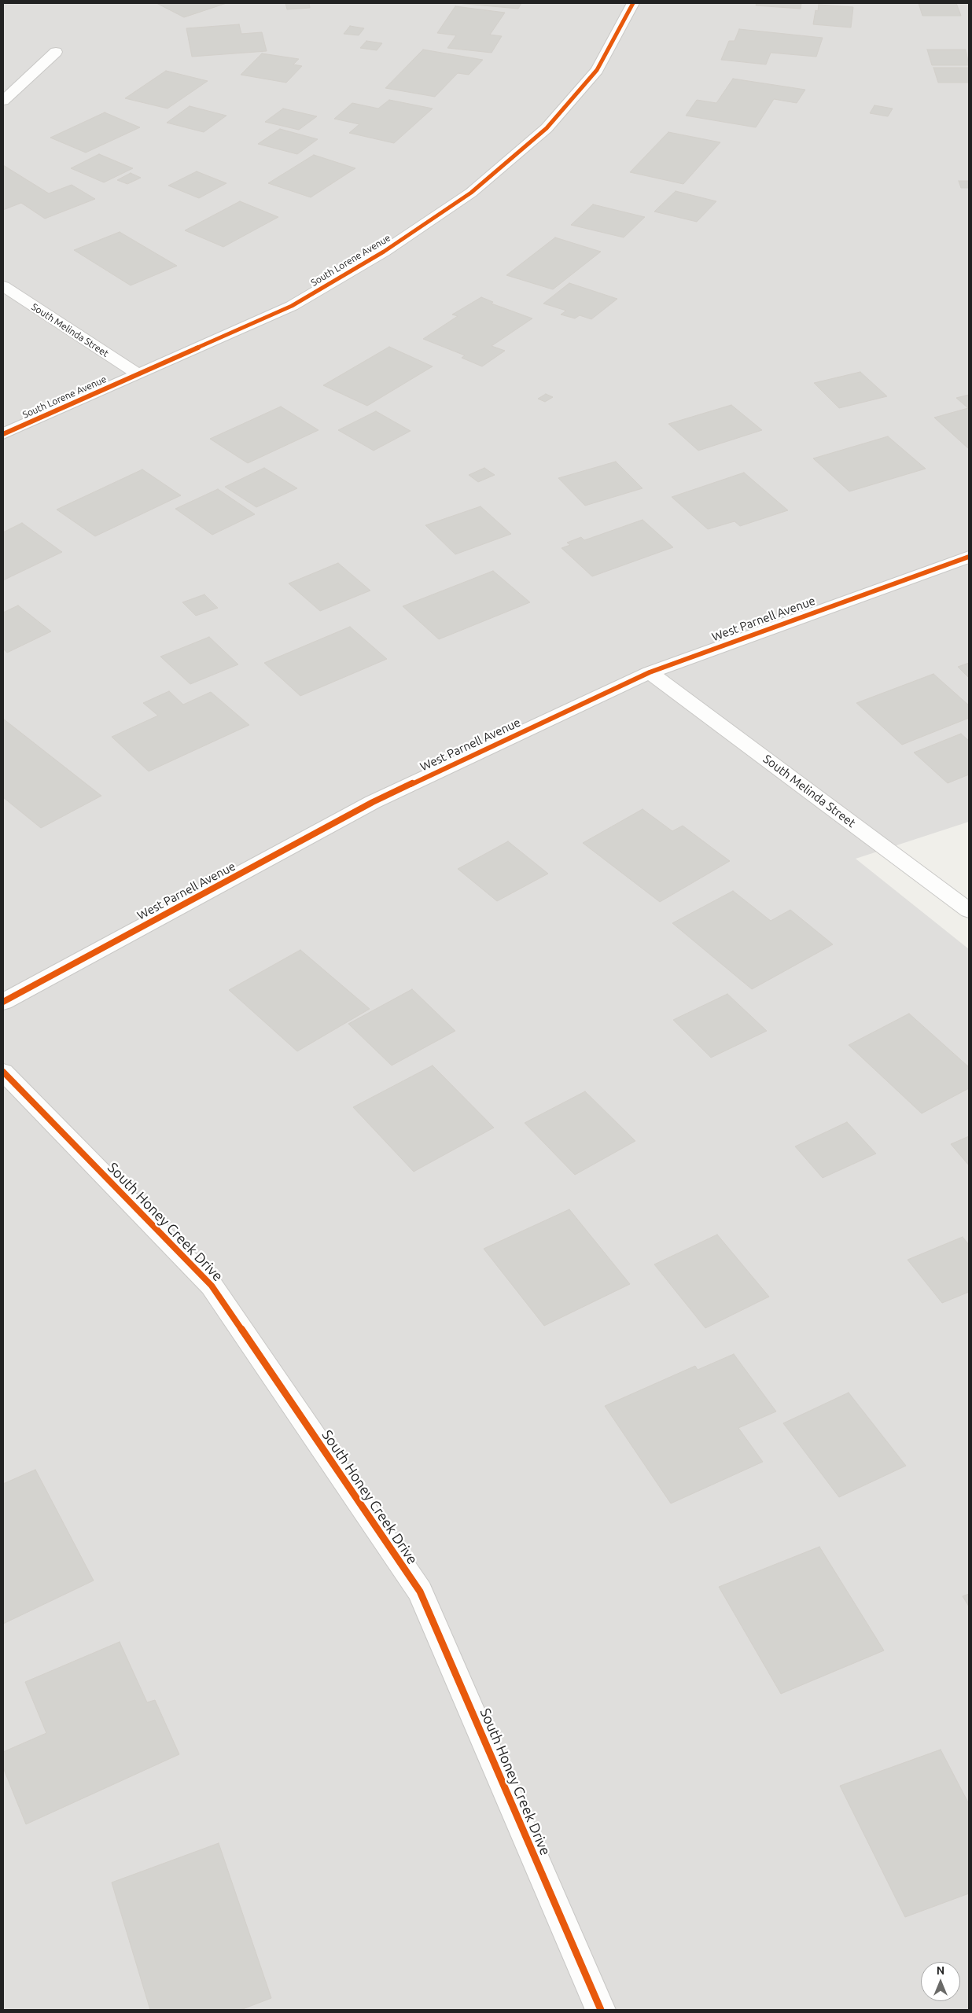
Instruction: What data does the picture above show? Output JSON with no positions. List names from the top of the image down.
{
  "streets": {
    "street": [
      "South Lorene Avenue",
      "South Melinda Street",
      "West Parnell Avenue",
      "South Honey Creek Drive"
    ]
  },
  "crossings": [
    ["South Lorene Avenue", "South Melinda Street"],
    ["South Melinda Street", "West Parnell Avenue"]
  ],
  "north": "top"
}
